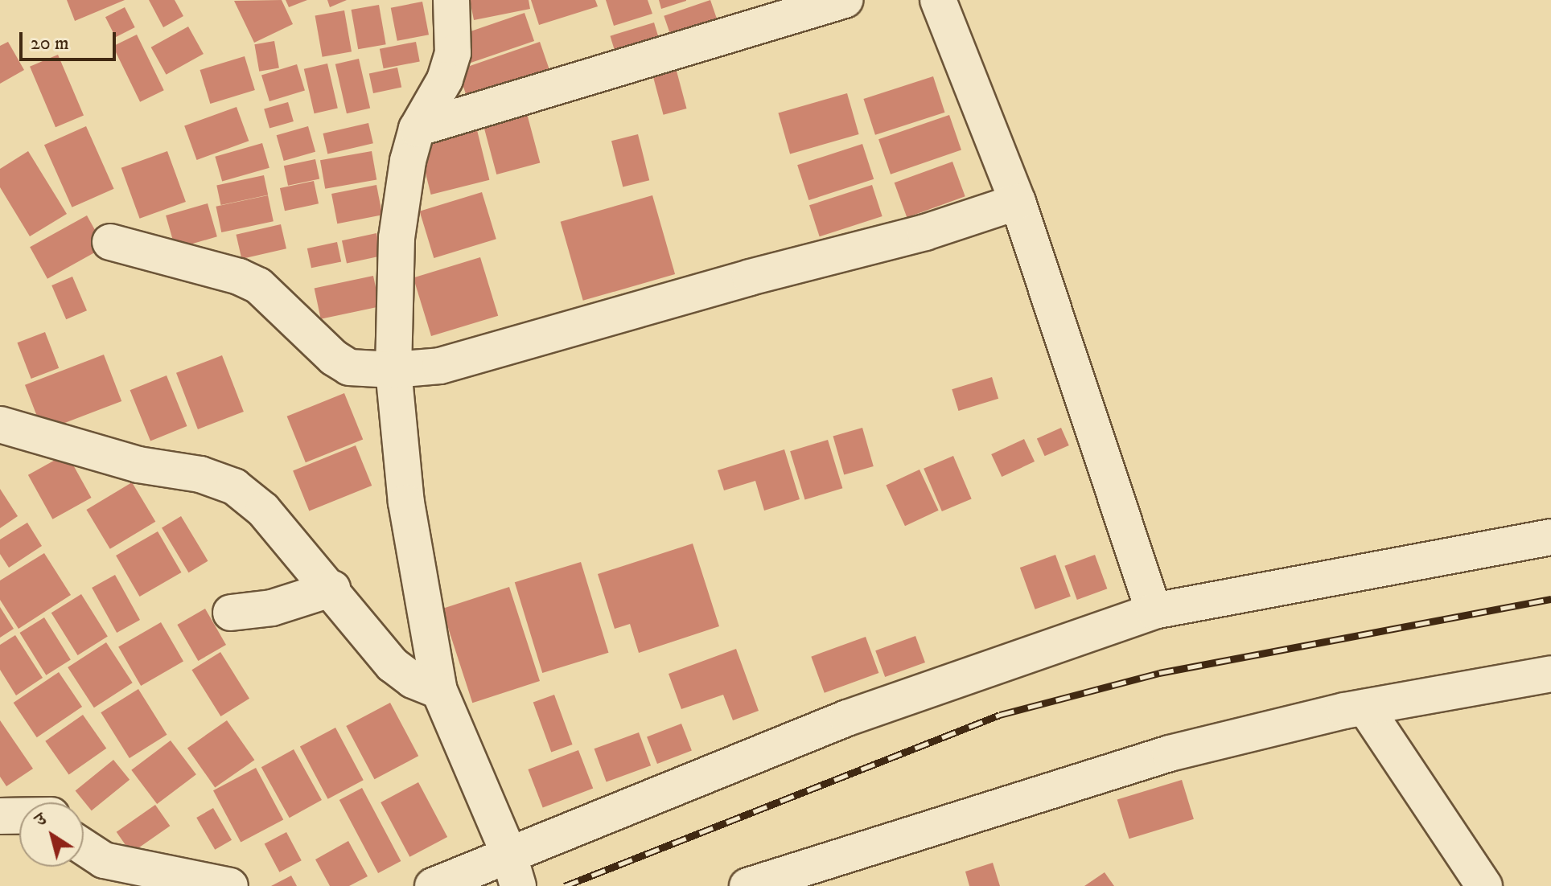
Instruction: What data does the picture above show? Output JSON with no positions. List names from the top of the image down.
{
  "scale_bar": "20 m",
  "north": "top left"
}
